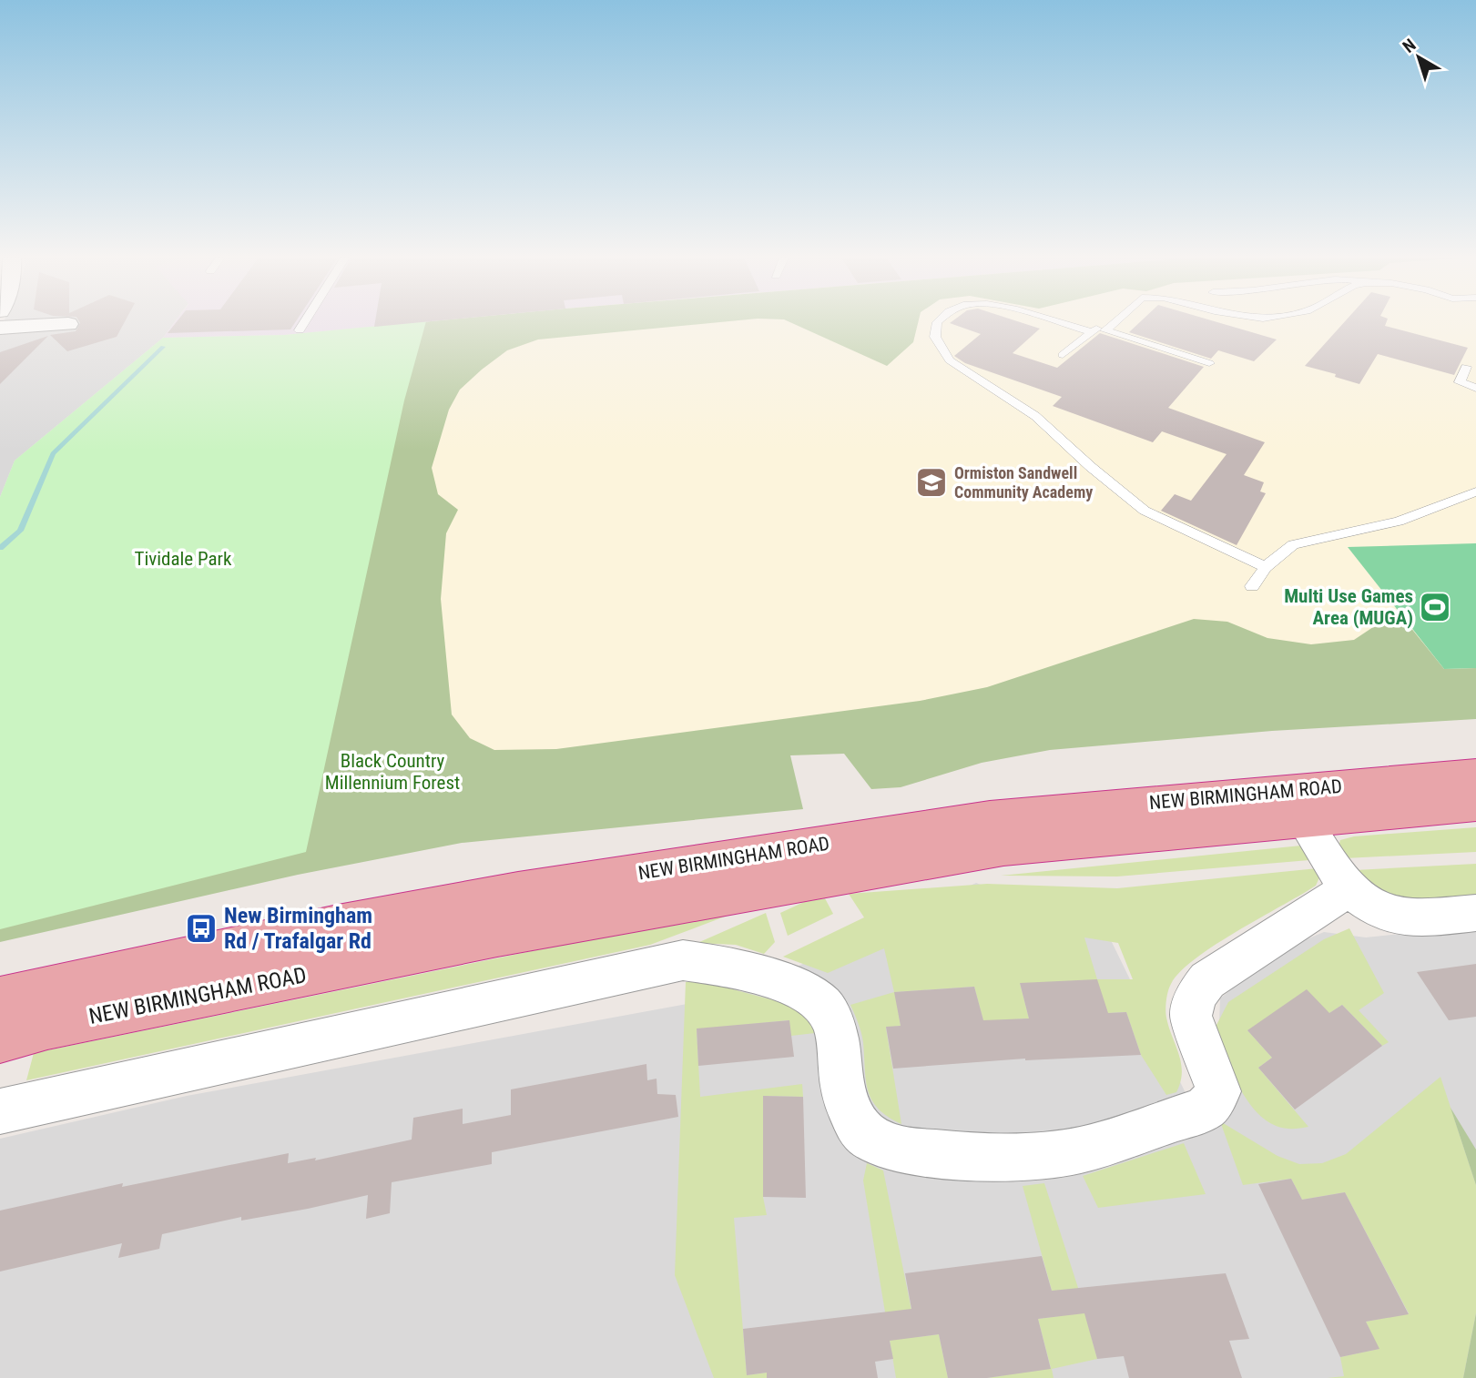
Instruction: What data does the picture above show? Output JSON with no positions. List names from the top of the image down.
{
  "streets": {
    "highway": ["NEW BIRMINGHAM ROAD"]
  },
  "parks": ["Tividale Park", "Black Country Millennium Forest"],
  "places": {
    "school or university": ["Ormiston Sandwell Community Academy"],
    "sports": ["Multi Use Games Area (MUGA)"],
    "bus stop": ["New Birmingham Rd / Trafalgar Rd"]
  },
  "north": "top left"
}
